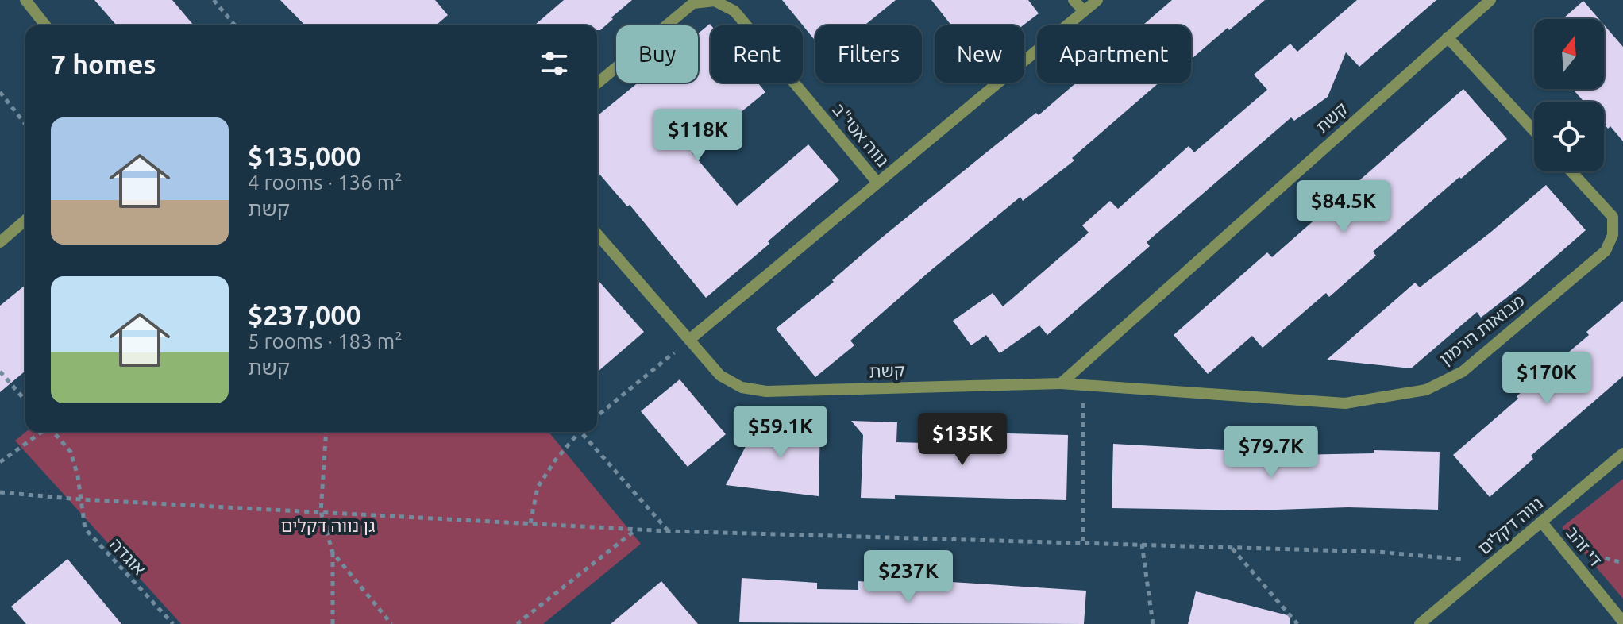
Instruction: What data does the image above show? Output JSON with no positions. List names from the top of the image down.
{
  "streets": {
    "street": [
      "קשת",
      "נווה אטי\"ב",
      "מבואות חרמון",
      "נווה דקלים",
      "די זהב"
    ],
    "path": ["אוגדה"]
  },
  "crossings": [
    ["קשת", "מבואות חרמון"],
    ["נווה דקלים", "די זהב"]
  ],
  "parks": ["גן נווה דקלים"],
  "north": "top",
  "page": {
    "chip": [
      "Buy",
      "Rent",
      "Filters",
      "New",
      "Apartment"
    ],
    "heading": "7 homes",
    "list": [
      {
        "name": "$135,000",
        "note": "4 rooms · 136 m² · קשת"
      },
      {
        "name": "$237,000",
        "note": "5 rooms · 183 m² · קשת"
      }
    ],
    "price": [
      "$118K",
      "$84.5K",
      "$170K",
      "$59.1K",
      "$135K",
      "$79.7K",
      "$237K"
    ]
  }
}
